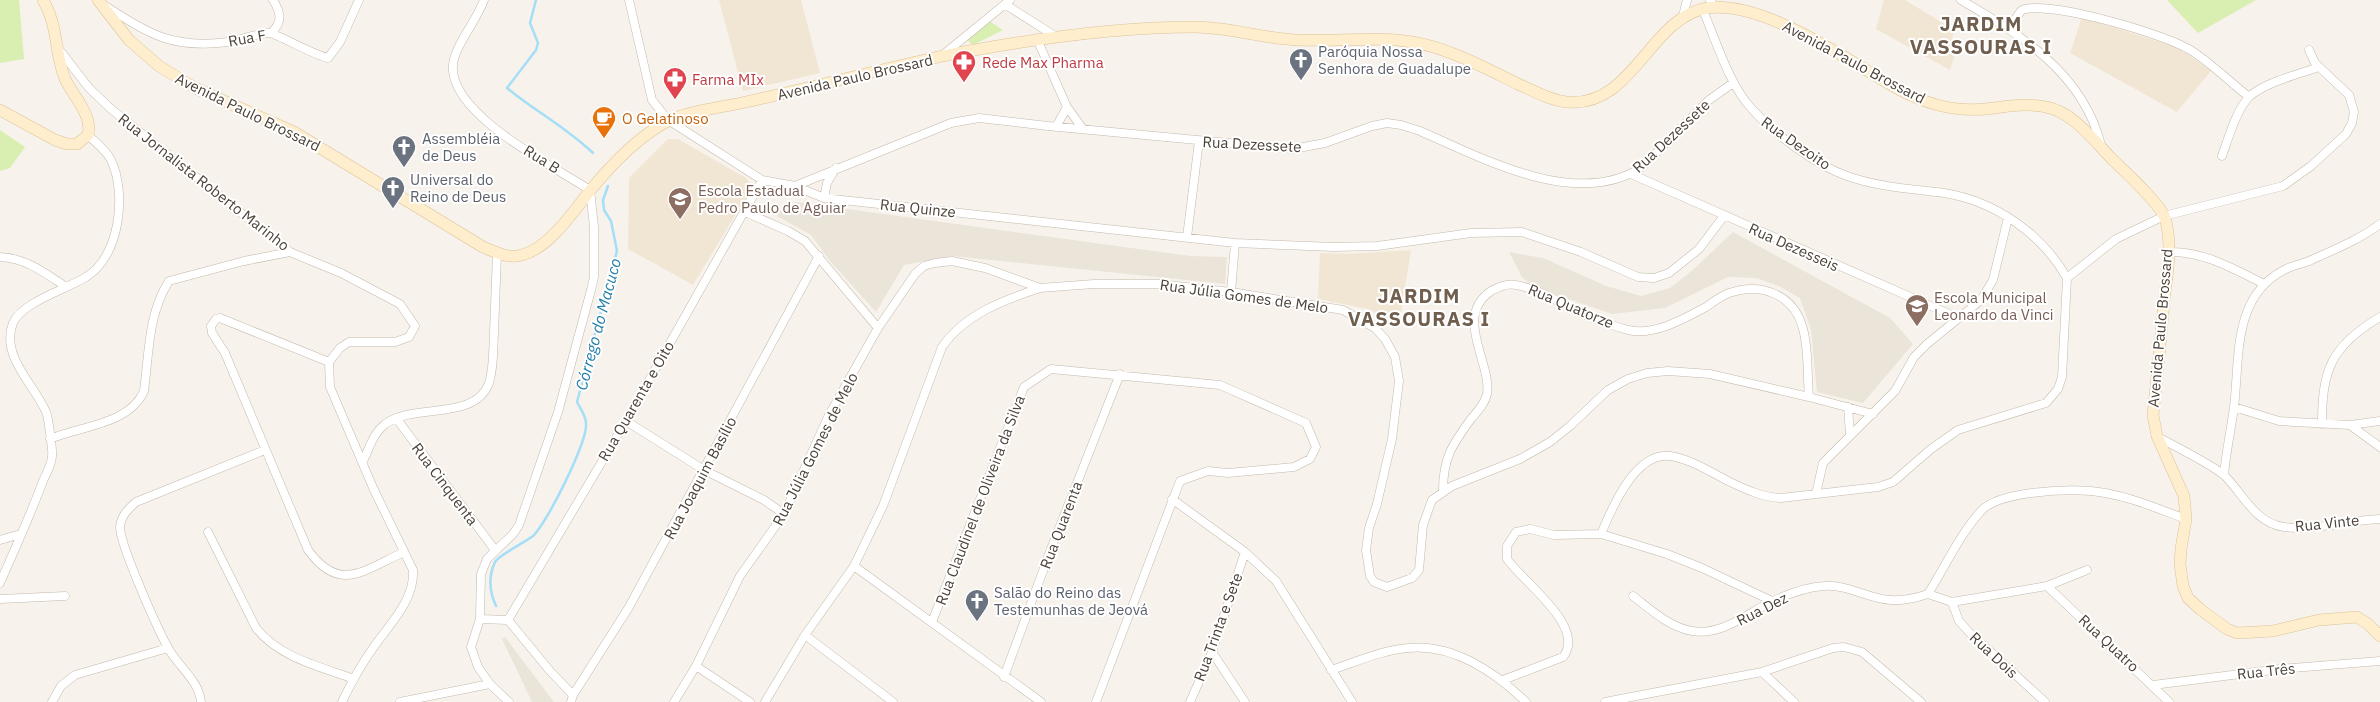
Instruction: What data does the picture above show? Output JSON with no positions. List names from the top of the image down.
{
  "streets": {
    "main road": ["Avenida Paulo Brossard"],
    "street": [
      "Rua F",
      "Rua Dezessete",
      "Rua Dezoito",
      "Rua B",
      "Rua Jornalista Roberto Marinho",
      "Rua Quinze",
      "Rua Dezesseis",
      "Rua Júlia Gomes de Melo",
      "Rua Quatorze",
      "Rua Quarenta e Oito",
      "Rua Joaquim Basílio",
      "Rua Cinquenta",
      "Rua Claudinel de Oliveira da Silva",
      "Rua Vinte",
      "Rua Quarenta",
      "Rua Dez",
      "Rua Trinta e Sete",
      "Rua Quatro",
      "Rua Dois",
      "Rua Três"
    ]
  },
  "crossings": [
    ["Rua F", "Avenida Paulo Brossard"],
    ["Avenida Paulo Brossard", "Rua Dezoito"],
    ["Avenida Paulo Brossard", "Rua B"],
    ["Avenida Paulo Brossard", "Rua Quinze"],
    ["Avenida Paulo Brossard", "Rua Vinte"],
    ["Rua Dezessete", "Rua Dezoito"],
    ["Rua Dezessete", "Rua Quinze"],
    ["Rua Dezessete", "Rua Dezesseis"],
    ["Rua Quinze", "Rua Dezesseis"],
    ["Rua Quinze", "Rua Quarenta e Oito"],
    ["Rua Júlia Gomes de Melo", "Rua Quatorze"],
    ["Rua Quarenta e Oito", "Rua Joaquim Basílio"],
    ["Rua Claudinel de Oliveira da Silva", "Rua Quarenta"],
    ["Rua Quatro", "Rua Três"]
  ],
  "districts": ["JARDIM VASSOURAS I", "JARDIM VASSOURAS I"],
  "water": ["Córrego do Macuco"],
  "places": {
    "church": [
      "Paróquia Nossa Senhora de Guadalupe",
      "Assembléia de Deus",
      "Universal do Reino de Deus",
      "Salão do Reino das Testemunhas de Jeová"
    ],
    "pharmacy": ["Rede Max Pharma", "Farma MIx"],
    "cafe": ["O Gelatinoso"],
    "school or university": ["Escola Estadual Pedro Paulo de Aguiar", "Escola Municipal Leonardo da Vinci"]
  }
}
